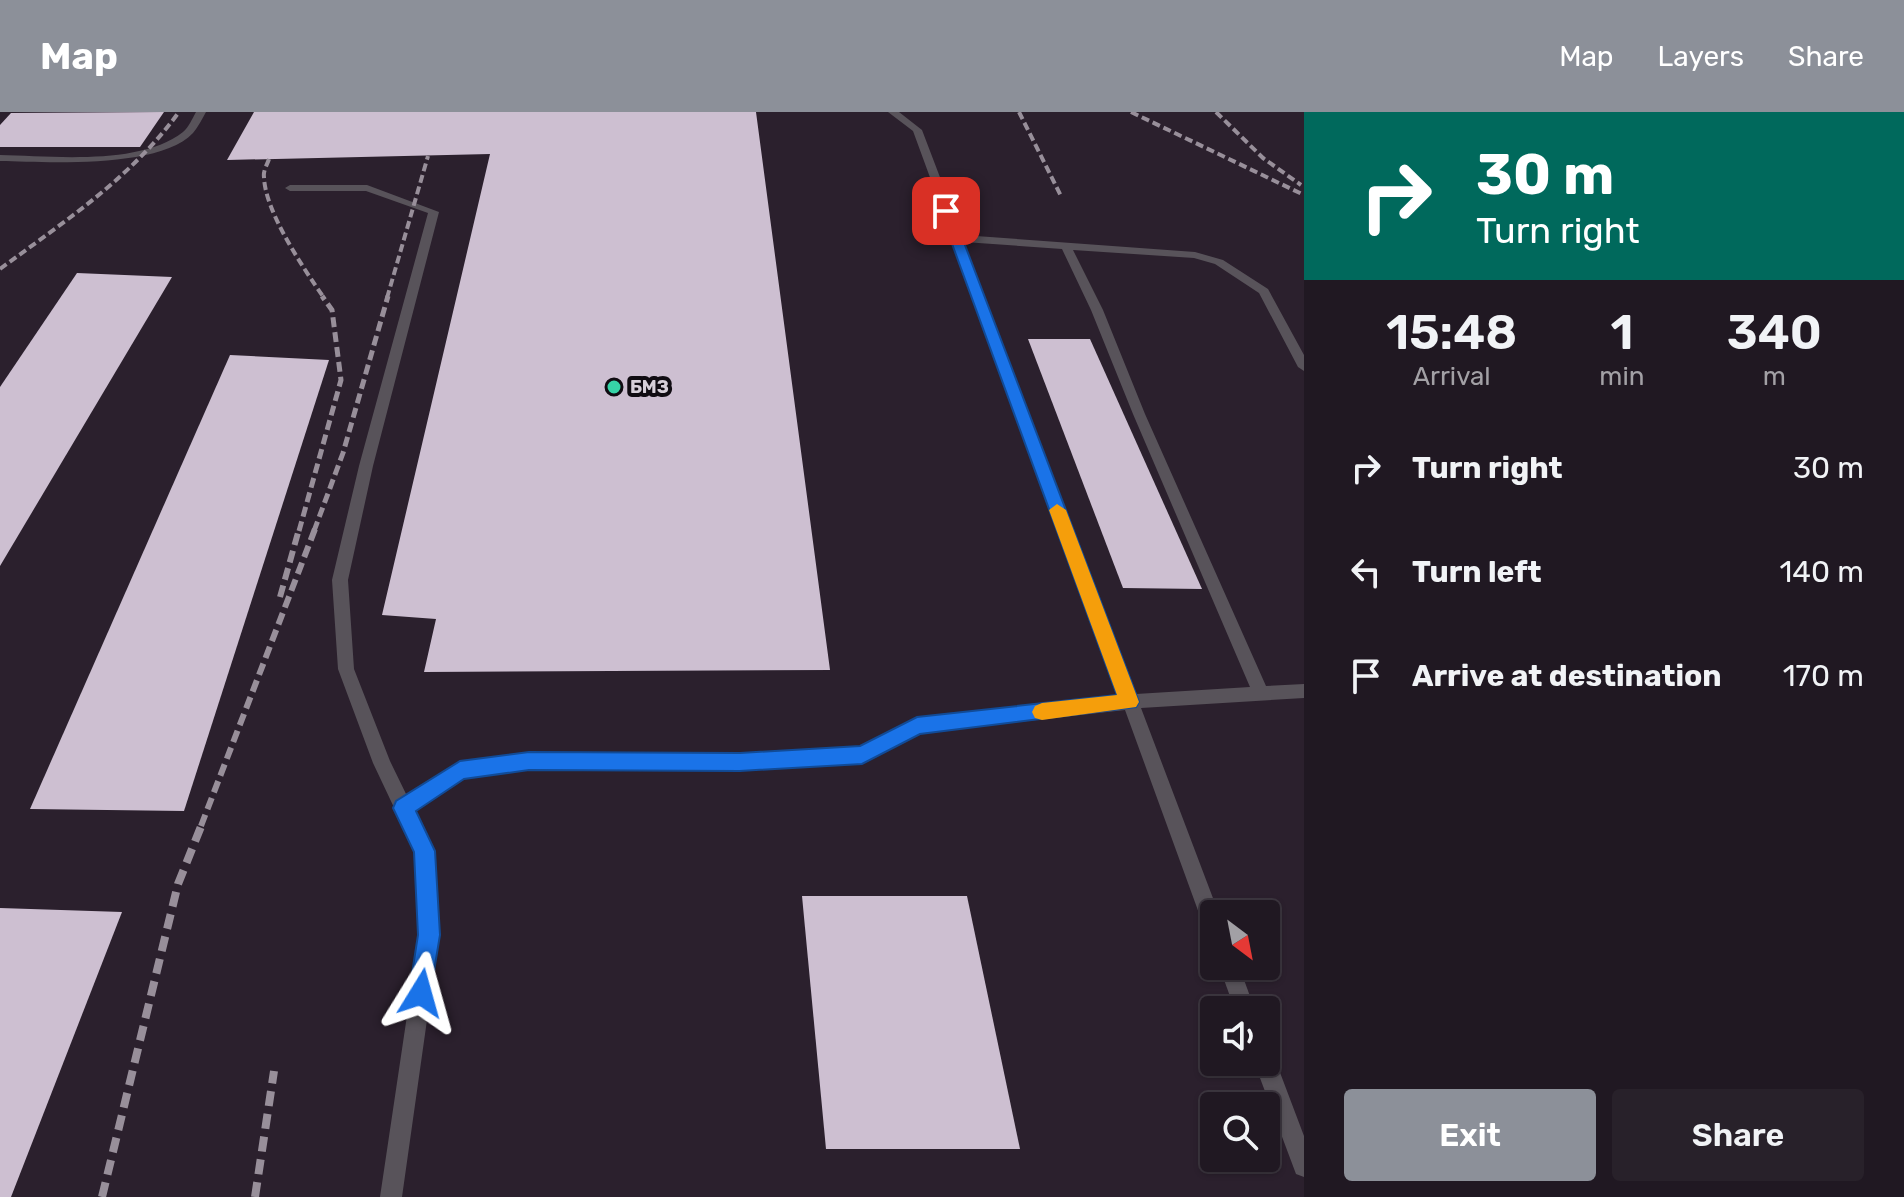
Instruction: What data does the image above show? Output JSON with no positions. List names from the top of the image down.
{
  "places": ["БМЗ"],
  "north": "bottom right",
  "page": {
    "header": "Map",
    "nav": ["Map", "Layers", "Share"],
    "turn": ["30 m", "Turn right"],
    "eta": [
      "15:48",
      "Arrival",
      "1",
      "min",
      "340",
      "m"
    ],
    "list": [
      {
        "name": "Turn right",
        "value": "30 m"
      },
      {
        "name": "Turn left",
        "value": "140 m"
      },
      {
        "name": "Arrive at destination",
        "value": "170 m"
      }
    ],
    "buttons": ["Exit", "Share"]
  }
}
